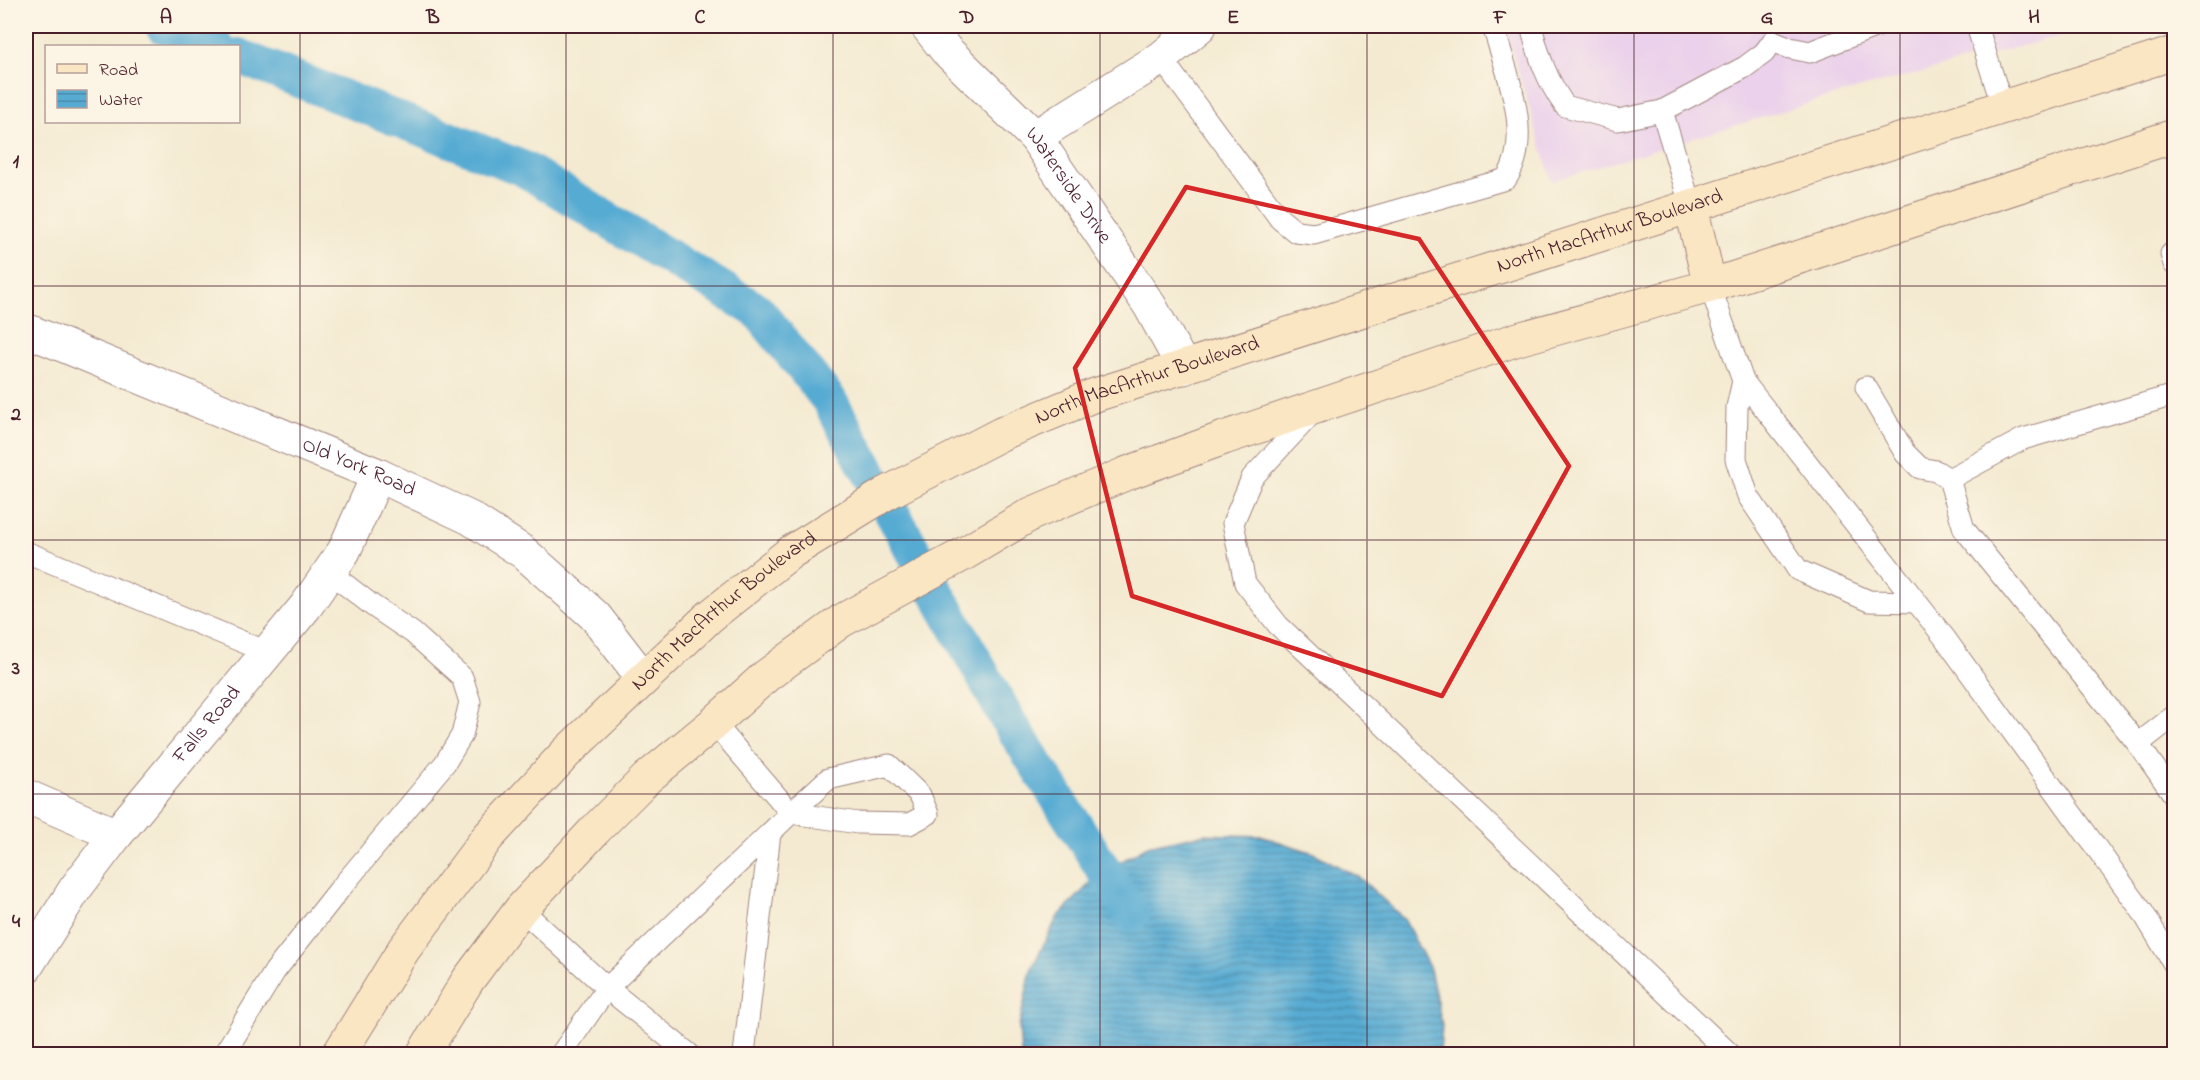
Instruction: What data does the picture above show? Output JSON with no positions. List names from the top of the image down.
{
  "streets": {
    "main road": ["North MacArthur Boulevard"],
    "street": ["Waterside Drive", "Old York Road", "Falls Road"]
  },
  "crossings": [
    ["Waterside Drive", "North MacArthur Boulevard"],
    ["North MacArthur Boulevard", "Old York Road"],
    ["Old York Road", "Falls Road"]
  ],
  "legend": ["Road", "Water"],
  "grid": {
    "columns": [
      "A",
      "B",
      "C",
      "D",
      "E",
      "F",
      "G",
      "H"
    ],
    "rows": [
      "1",
      "2",
      "3",
      "4"
    ]
  }
}
